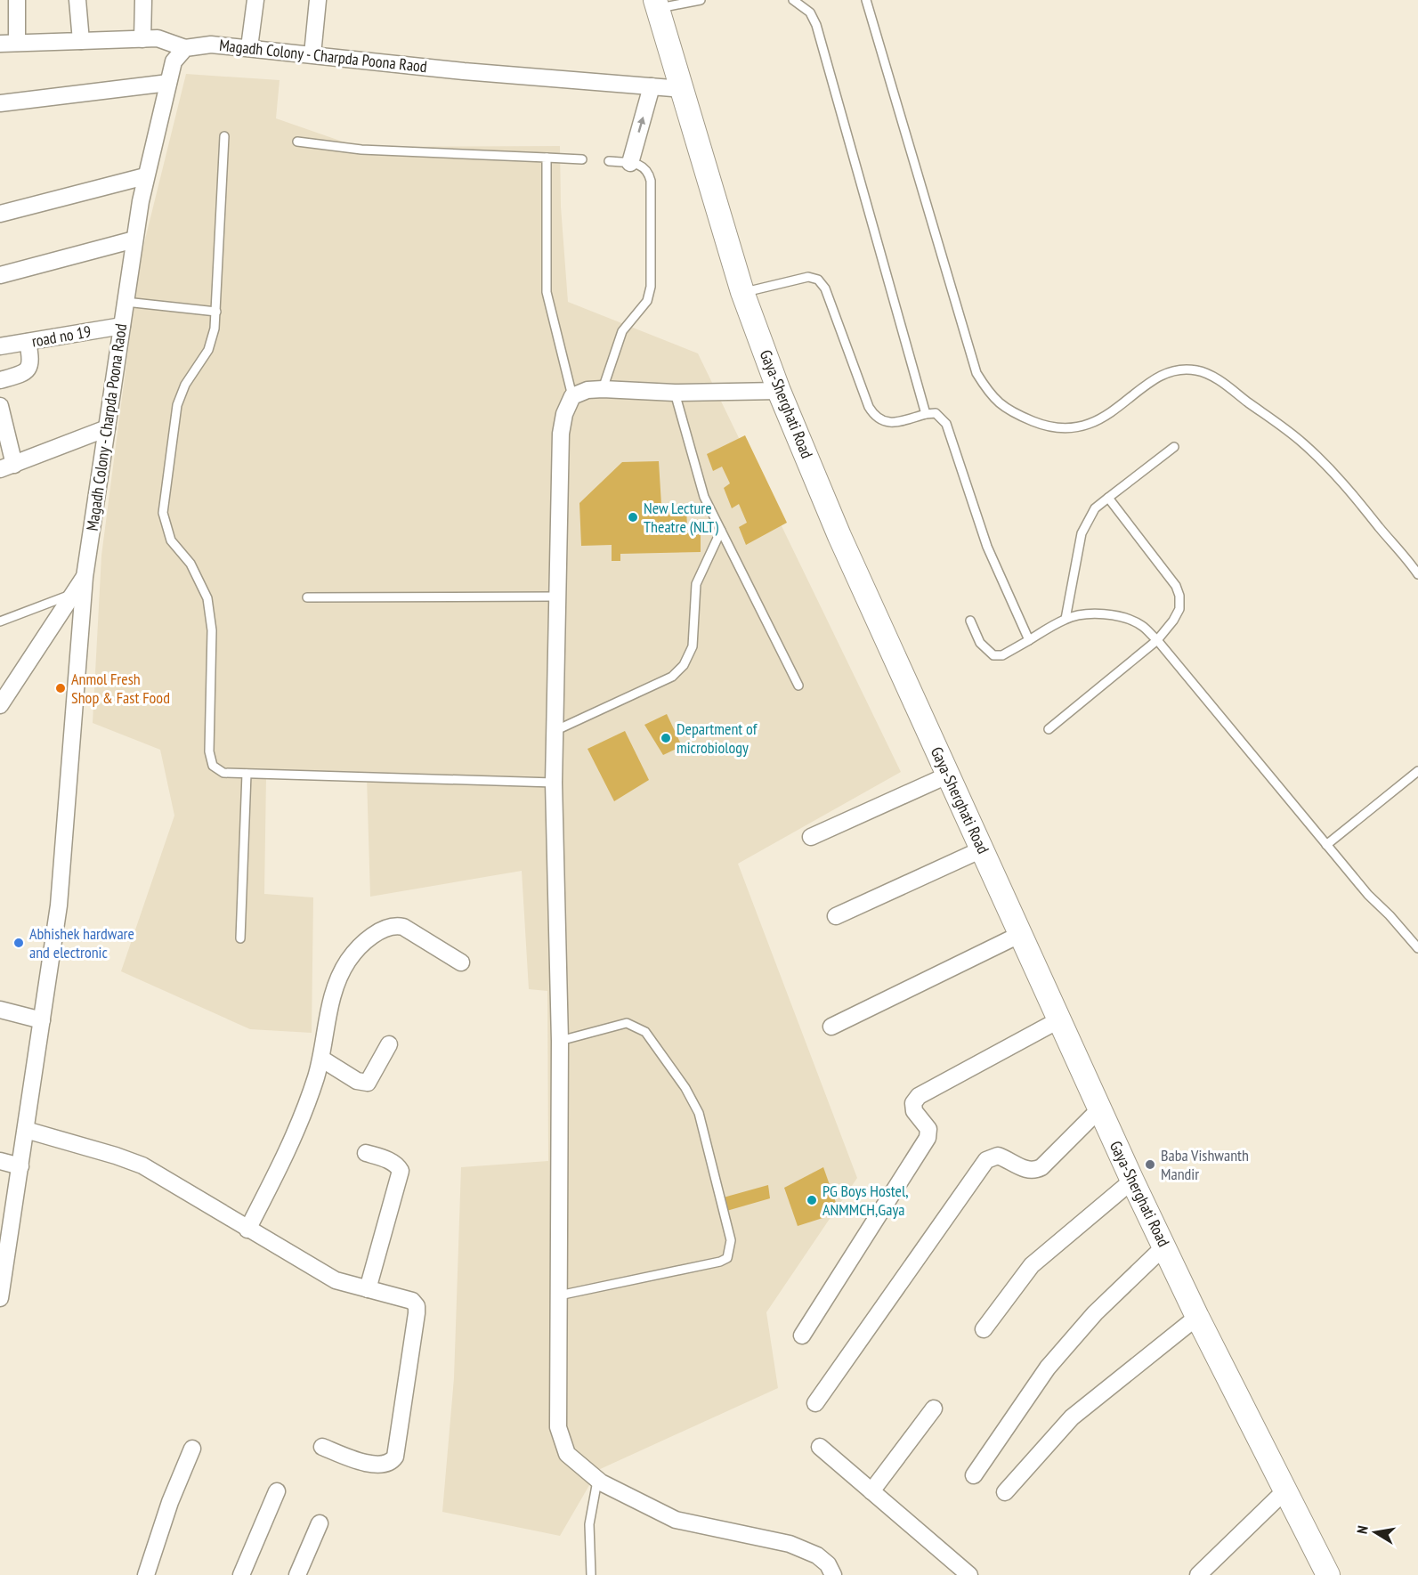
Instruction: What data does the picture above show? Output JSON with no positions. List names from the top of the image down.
{
  "streets": {
    "main road": ["Gaya-Sherghati Road"],
    "street": ["Magadh Colony - Charpda Poona Raod", "road no 19"]
  },
  "crossings": [
    ["Magadh Colony - Charpda Poona Raod", "road no 19"],
    ["Magadh Colony - Charpda Poona Raod", "Gaya-Sherghati Road"]
  ],
  "places": [
    "New Lecture Theatre (NLT)",
    "Anmol Fresh Shop & Fast Food",
    "Department of microbiology",
    "Abhishek hardware and electronic",
    "Baba Vishwanth Mandir",
    "PG Boys Hostel, ANMMCH,Gaya"
  ],
  "north": "left"
}
